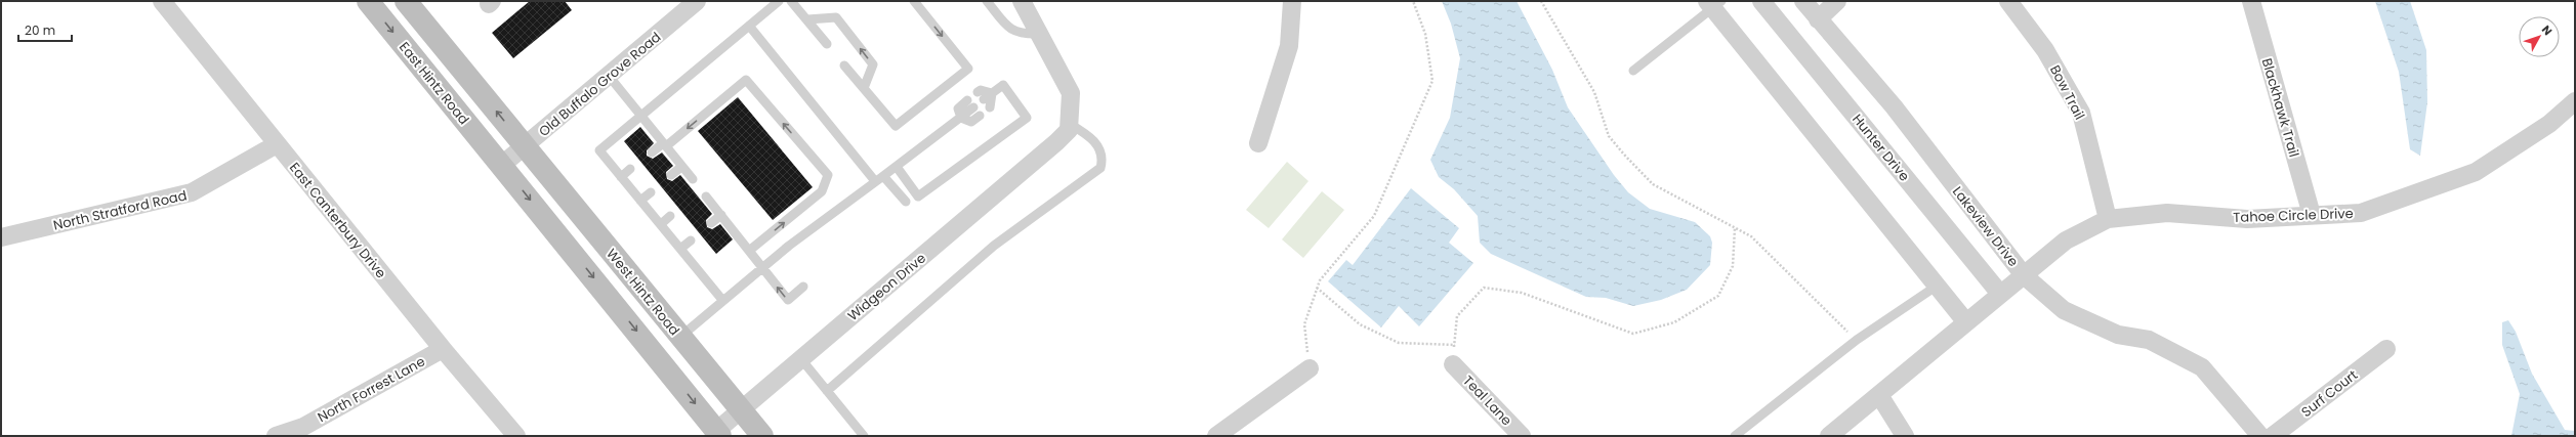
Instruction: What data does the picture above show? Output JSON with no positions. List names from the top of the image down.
{
  "streets": {
    "main road": ["East Hintz Road", "West Hintz Road"],
    "street": [
      "Old Buffalo Grove Road",
      "Bow Trail",
      "Blackhawk Trail",
      "Hunter Drive",
      "North Stratford Road",
      "Tahoe Circle Drive",
      "East Canterbury Drive",
      "Lakeview Drive",
      "Widgeon Drive",
      "North Forrest Lane",
      "Surf Court",
      "Teal Lane"
    ]
  },
  "crossings": [
    ["East Hintz Road", "Old Buffalo Grove Road"],
    ["Old Buffalo Grove Road", "West Hintz Road"],
    ["Bow Trail", "Tahoe Circle Drive"],
    ["Blackhawk Trail", "Tahoe Circle Drive"],
    ["Hunter Drive", "Lakeview Drive"],
    ["North Stratford Road", "East Canterbury Drive"],
    ["Tahoe Circle Drive", "Lakeview Drive"],
    ["East Canterbury Drive", "North Forrest Lane"],
    ["Widgeon Drive", "West Hintz Road"]
  ],
  "scale_bar": "20 m",
  "north": "top right"
}
